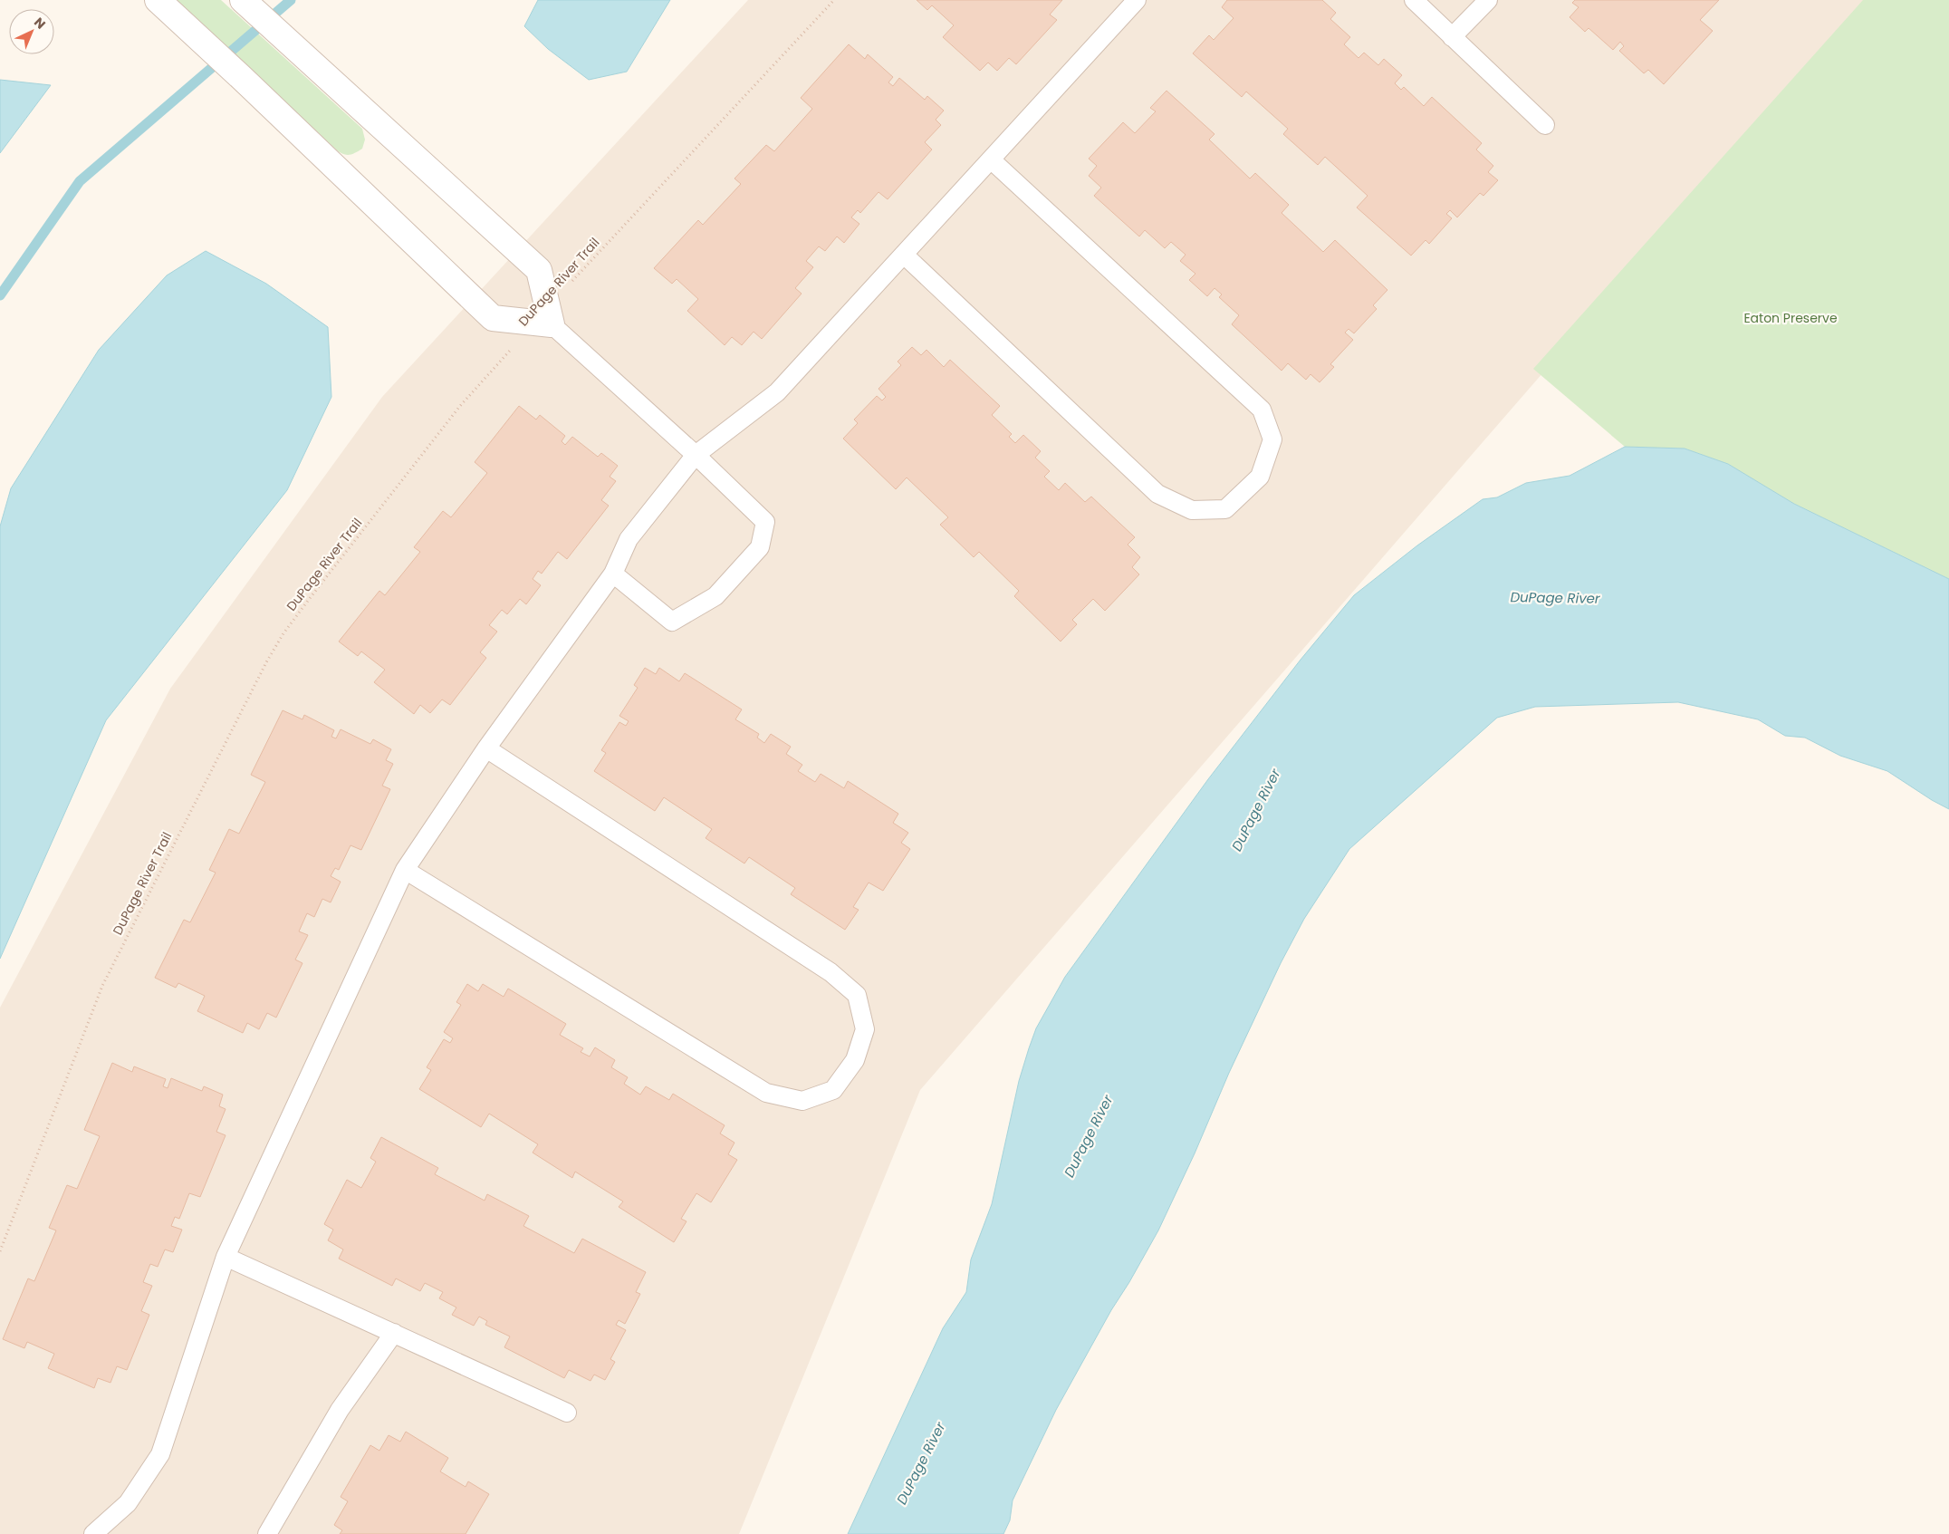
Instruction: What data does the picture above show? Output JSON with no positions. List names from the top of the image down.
{
  "streets": {
    "path": ["DuPage River Trail"]
  },
  "water": ["DuPage River"],
  "parks": ["Eaton Preserve"],
  "north": "top right"
}
